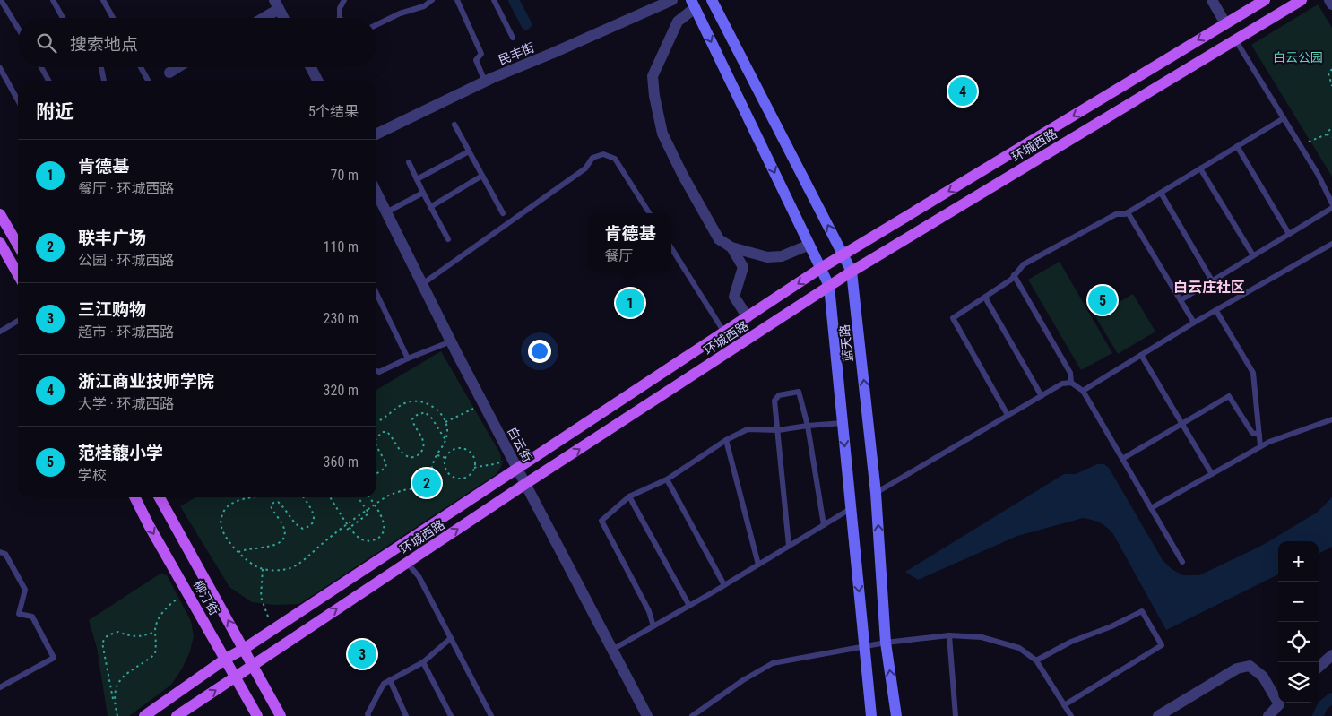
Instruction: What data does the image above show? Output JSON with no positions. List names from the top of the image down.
{
  "streets": {
    "main road": ["环城西路", "柳汀街"],
    "street": ["民丰街", "蓝天路", "白云街"]
  },
  "crossings": [
    ["环城西路", "蓝天路"],
    ["环城西路", "白云街"],
    ["环城西路", "柳汀街"]
  ],
  "districts": ["白云庄社区"],
  "parks": ["白云公园"],
  "page": {
    "search": "搜索地点",
    "pins": [
      "4",
      "5",
      "1",
      "2",
      "3"
    ],
    "heading": ["附近", "5个结果"],
    "list": [
      {
        "mark": "1",
        "name": "肯德基",
        "note": "餐厅 · 环城西路",
        "value": "70 m"
      },
      {
        "mark": "2",
        "name": "联丰广场",
        "note": "公园 · 环城西路",
        "value": "110 m"
      },
      {
        "mark": "3",
        "name": "三江购物",
        "note": "超市 · 环城西路",
        "value": "230 m"
      },
      {
        "mark": "4",
        "name": "浙江商业技师学院",
        "note": "大学 · 环城西路",
        "value": "320 m"
      },
      {
        "mark": "5",
        "name": "范桂馥小学",
        "note": "学校",
        "value": "360 m"
      }
    ],
    "popup": ["肯德基", "餐厅"],
    "map_buttons": ["+", "−"]
  }
}
